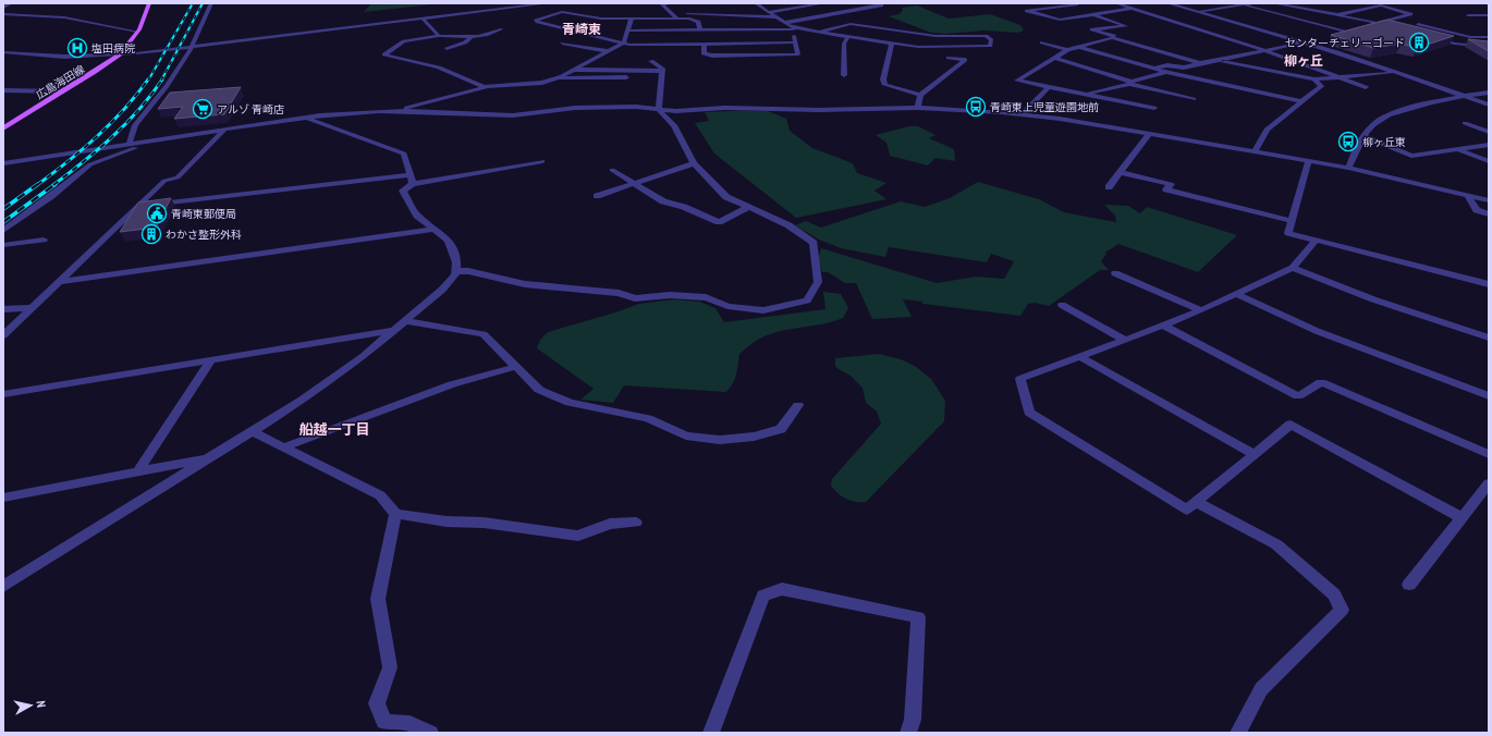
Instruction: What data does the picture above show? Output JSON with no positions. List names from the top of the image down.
{
  "streets": {
    "main road": ["広島海田線"]
  },
  "districts": ["青崎東", "柳ヶ丘", "船越一丁目"],
  "places": {
    "building": ["センターチェリーゴード", "わかさ整形外科"],
    "hospital": ["塩田病院"],
    "bus stop": ["青崎東上児童遊園地前", "柳ヶ丘東"],
    "supermarket": ["アルゾ 青崎店"],
    "public building": ["青崎東郵便局"]
  },
  "north": "right"
}
